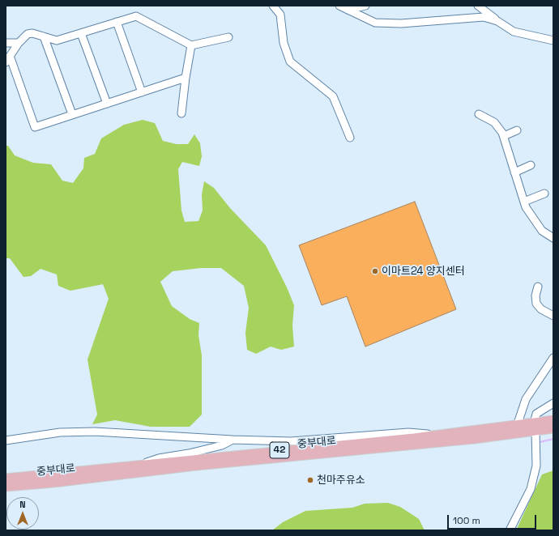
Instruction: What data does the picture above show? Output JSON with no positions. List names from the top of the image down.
{
  "streets": {
    "main road": ["중부대로", "42"]
  },
  "places": ["이마트24 양지센터", "천마주유소"],
  "scale_bar": "100 m",
  "north": "top"
}
